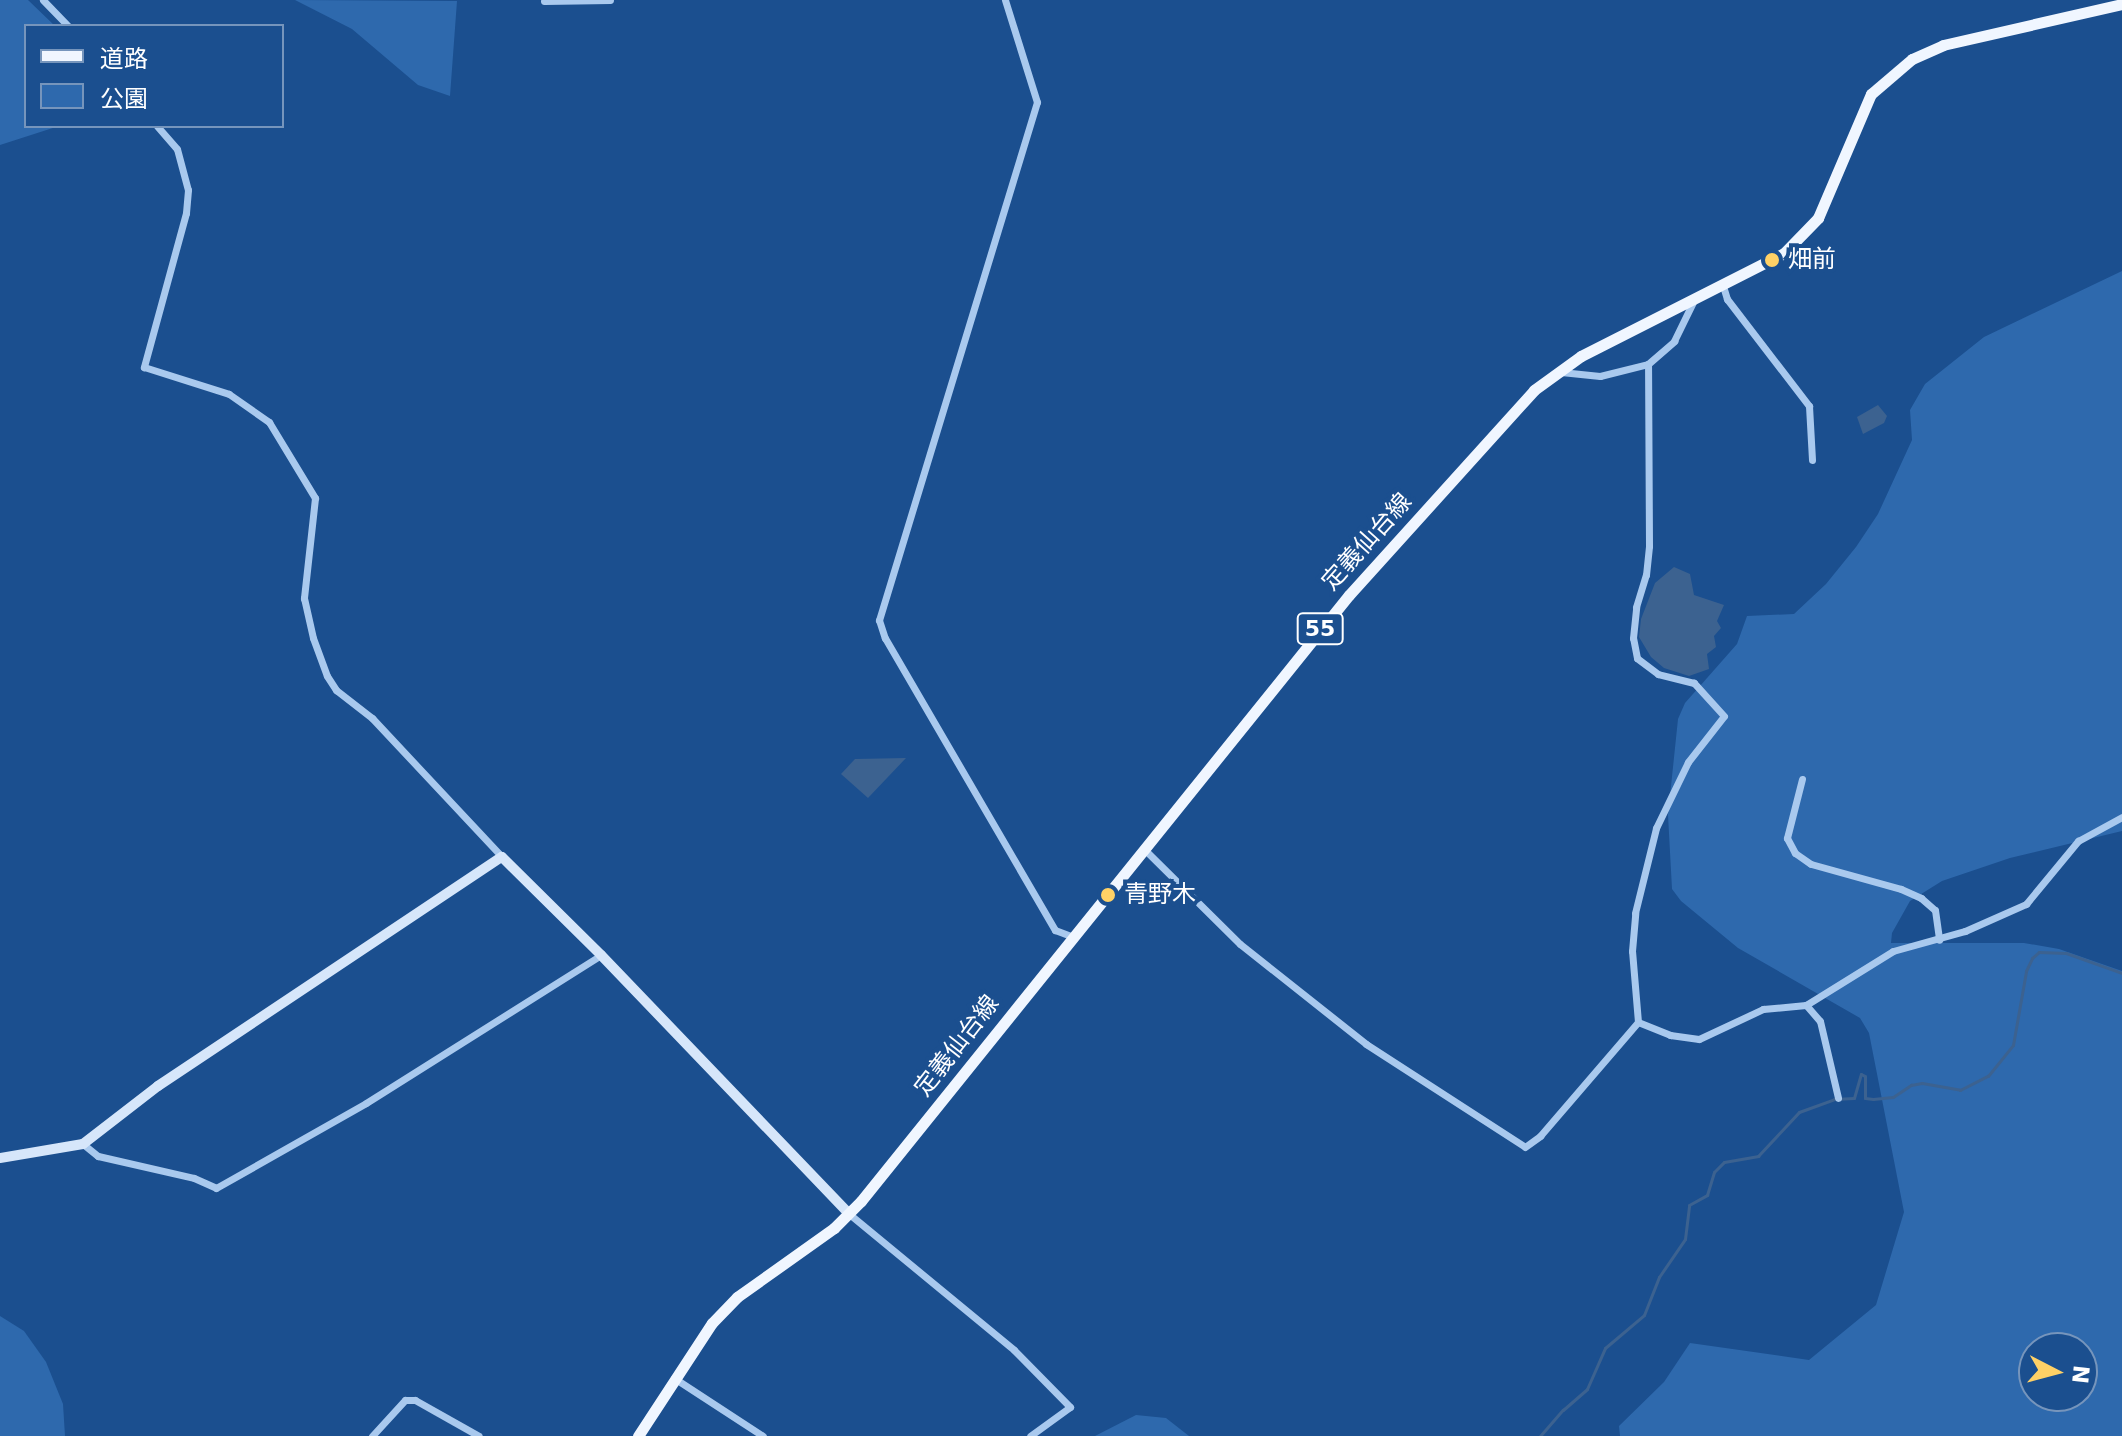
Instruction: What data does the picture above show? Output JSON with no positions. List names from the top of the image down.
{
  "streets": {
    "main road": ["定義仙台線", "55"]
  },
  "places": ["畑前", "青野木"],
  "legend": ["道路", "公園"],
  "north": "right"
}
